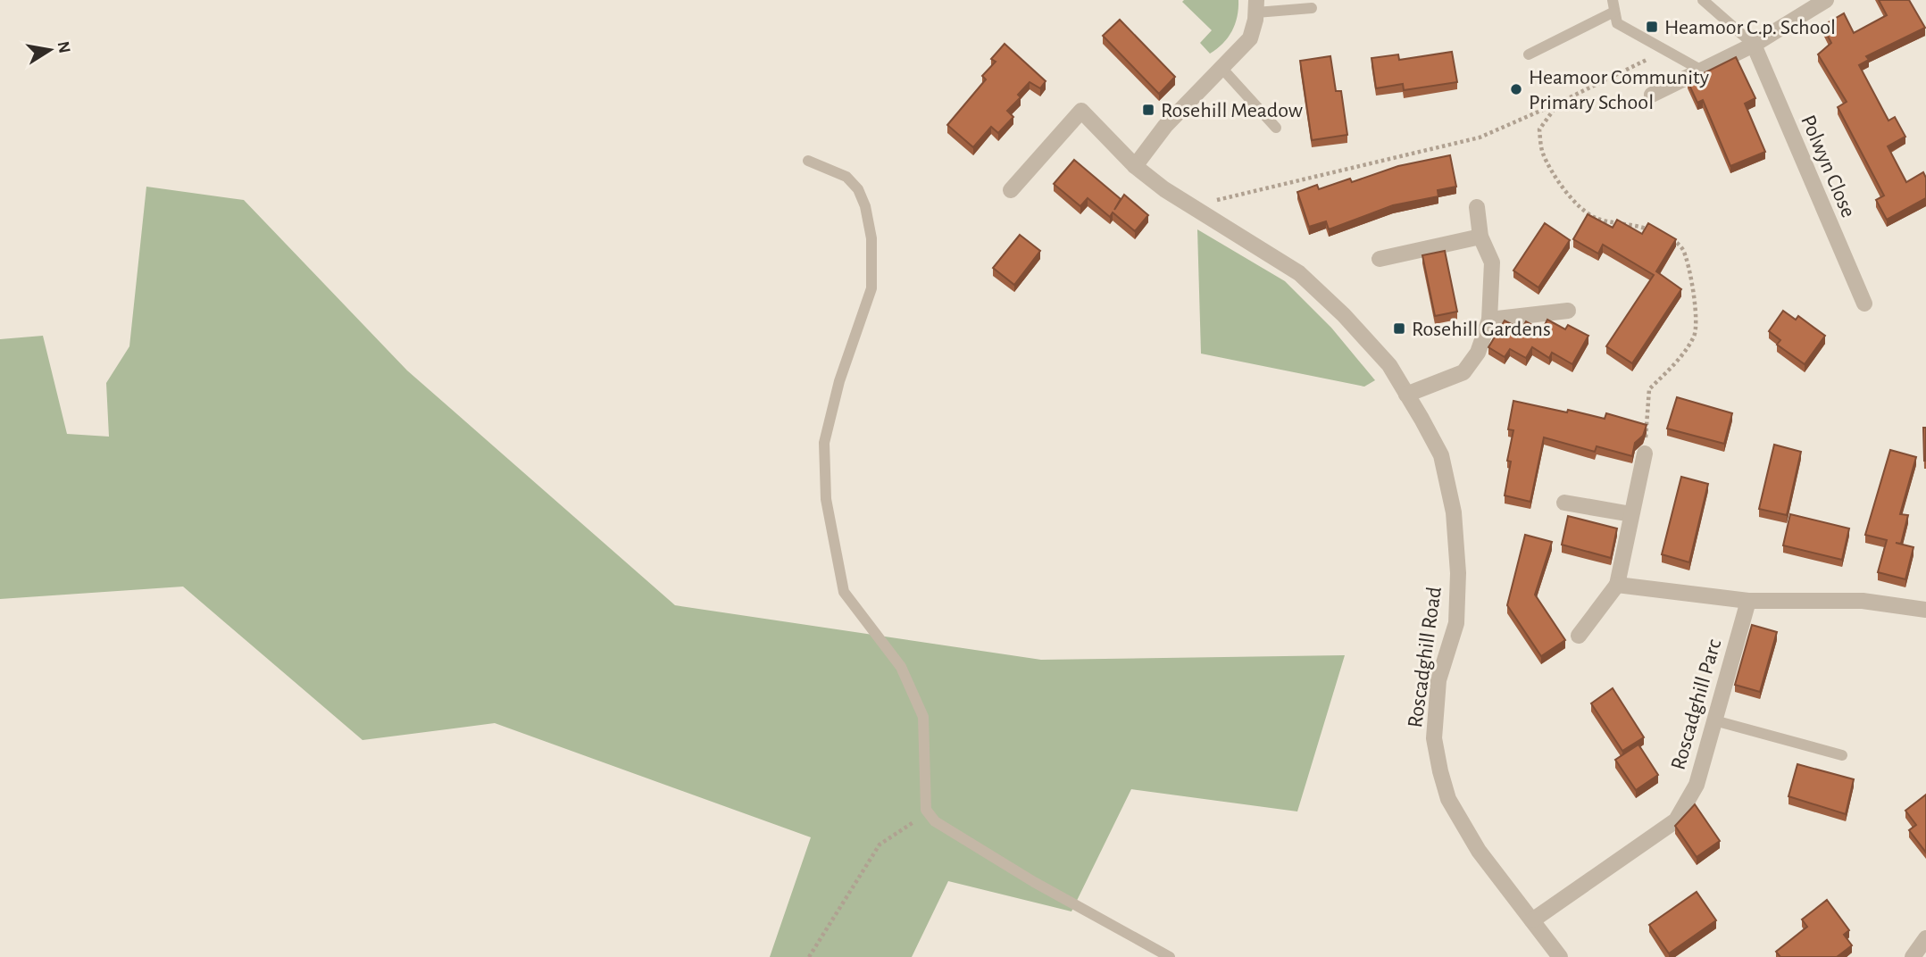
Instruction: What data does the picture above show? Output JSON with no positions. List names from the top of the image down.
{
  "streets": {
    "street": ["Polwyn Close", "Roscadghill Road", "Roscadghill Parc"]
  },
  "crossings": [
    ["Roscadghill Road", "Roscadghill Parc"]
  ],
  "places": {
    "transit": ["Heamoor C.p. School", "Rosehill Meadow", "Rosehill Gardens"],
    "other": ["Heamoor Community Primary School"]
  },
  "north": "right"
}
